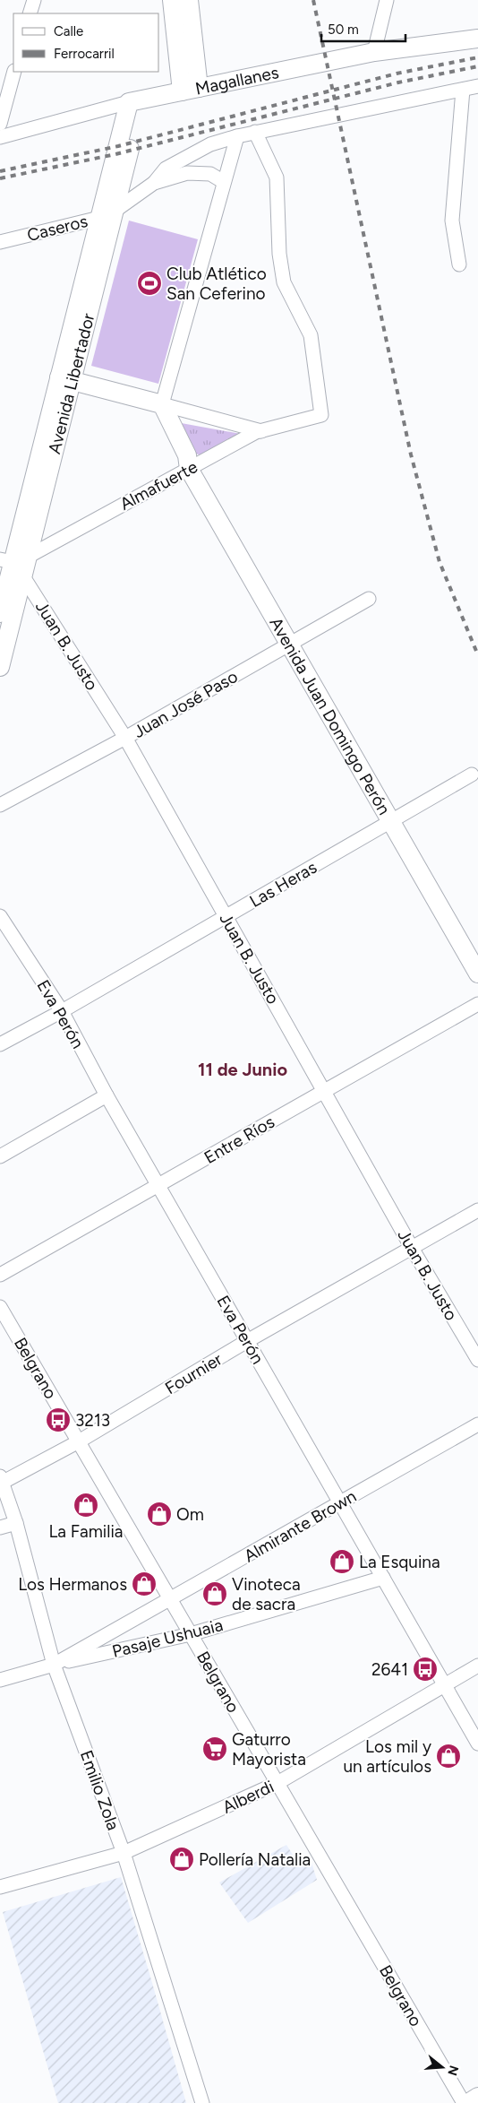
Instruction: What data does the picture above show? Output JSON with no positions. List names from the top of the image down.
{
  "streets": {
    "main road": ["Magallanes", "Avenida Libertador", "Avenida Juan Domingo Perón"],
    "street": [
      "Caseros",
      "Almafuerte",
      "Juan B. Justo",
      "Juan José Paso",
      "Las Heras",
      "Eva Perón",
      "Entre Ríos",
      "Belgrano",
      "Fournier",
      "Almirante Brown",
      "Pasaje Ushuaia",
      "Emilio Zola",
      "Alberdi"
    ]
  },
  "crossings": [
    ["Magallanes", "Avenida Libertador"],
    ["Caseros", "Avenida Libertador"],
    ["Avenida Libertador", "Almafuerte"],
    ["Avenida Libertador", "Juan B. Justo"],
    ["Almafuerte", "Juan B. Justo"],
    ["Almafuerte", "Avenida Juan Domingo Perón"],
    ["Juan B. Justo", "Juan José Paso"],
    ["Juan B. Justo", "Las Heras"],
    ["Juan B. Justo", "Entre Ríos"],
    ["Juan B. Justo", "Fournier"],
    ["Juan José Paso", "Avenida Juan Domingo Perón"],
    ["Avenida Juan Domingo Perón", "Las Heras"],
    ["Las Heras", "Eva Perón"],
    ["Eva Perón", "Entre Ríos"],
    ["Eva Perón", "Fournier"],
    ["Eva Perón", "Almirante Brown"],
    ["Eva Perón", "Pasaje Ushuaia"],
    ["Eva Perón", "Alberdi"],
    ["Belgrano", "Fournier"],
    ["Belgrano", "Almirante Brown"],
    ["Belgrano", "Pasaje Ushuaia"],
    ["Belgrano", "Alberdi"],
    ["Fournier", "Emilio Zola"],
    ["Almirante Brown", "Pasaje Ushuaia"],
    ["Almirante Brown", "Emilio Zola"],
    ["Pasaje Ushuaia", "Emilio Zola"],
    ["Emilio Zola", "Alberdi"]
  ],
  "districts": ["11 de Junio"],
  "places": {
    "sports": ["Club Atlético San Ceferino"],
    "bus stop": ["3213", "2641"],
    "shop": [
      "La Familia",
      "Om",
      "La Esquina",
      "Los Hermanos",
      "Vinoteca de sacra",
      "Los mil y un artículos",
      "Pollería Natalia"
    ],
    "supermarket": ["Gaturro Mayorista"]
  },
  "legend": ["Calle", "Ferrocarril"],
  "scale_bar": "50 m",
  "north": "right"
}
